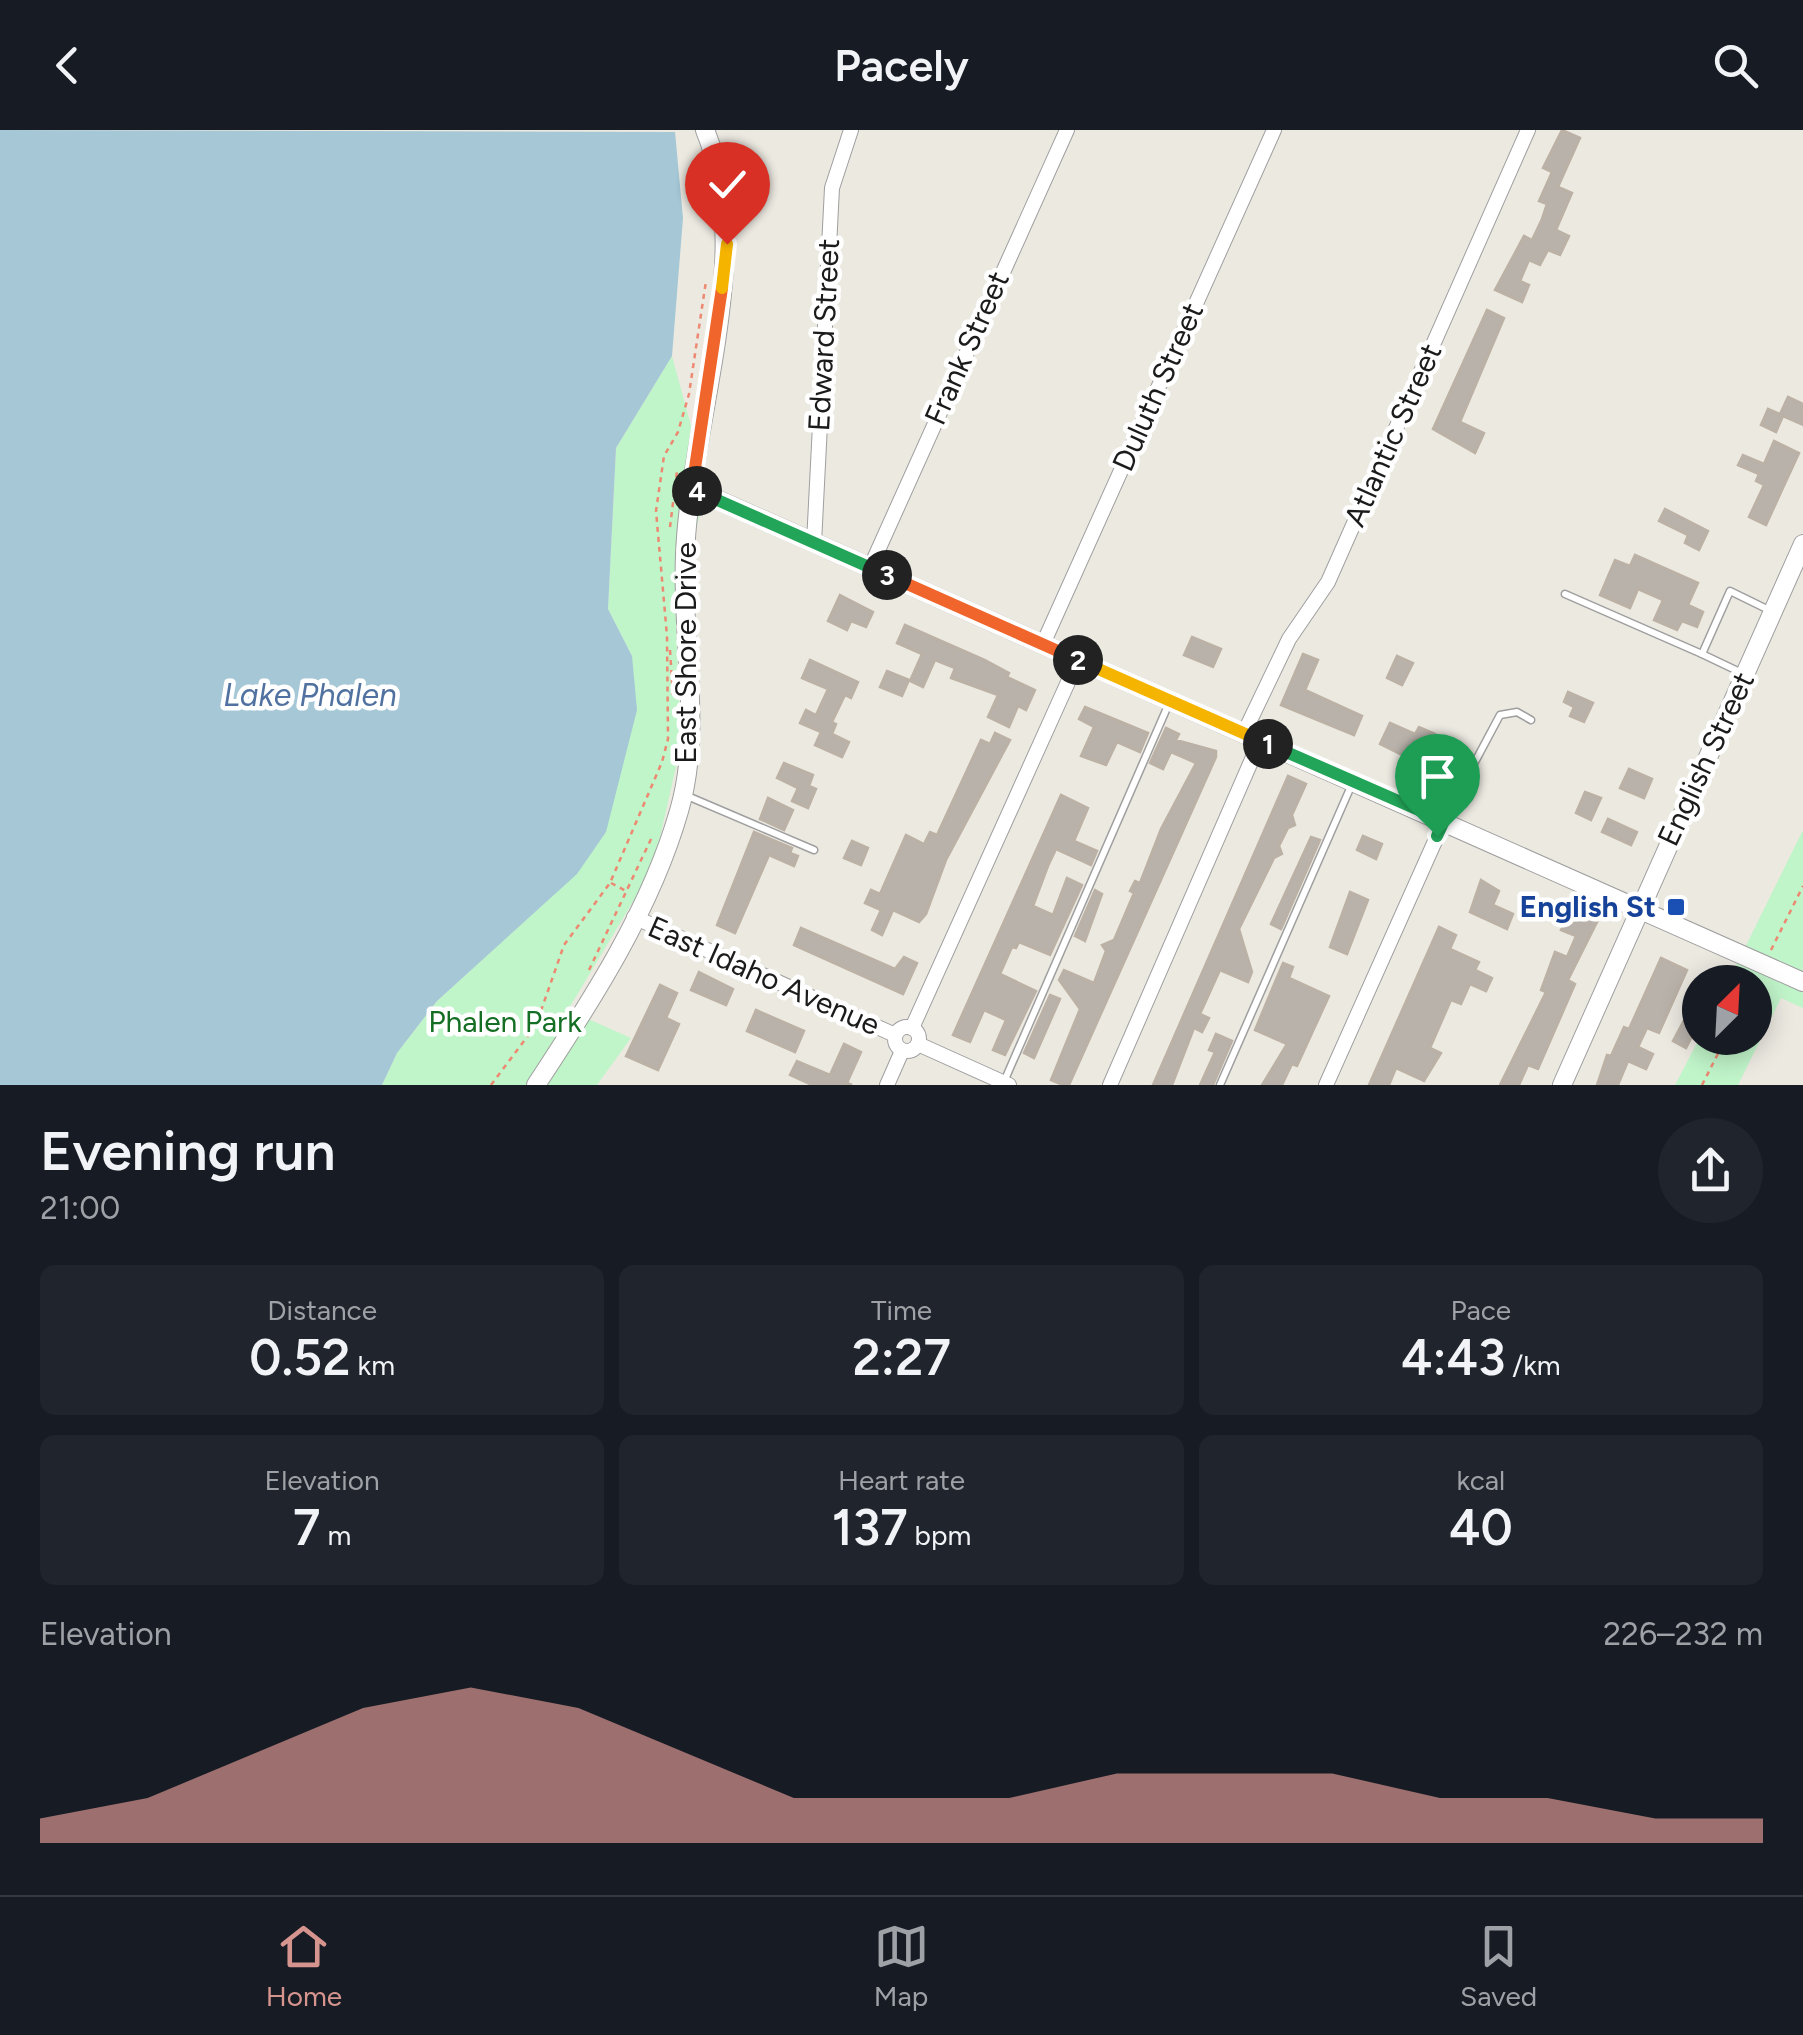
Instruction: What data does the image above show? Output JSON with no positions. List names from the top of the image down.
{
  "streets": {
    "street": [
      "Edward Street",
      "Frank Street",
      "Duluth Street",
      "Atlantic Street",
      "East Shore Drive",
      "English Street",
      "East Idaho Avenue"
    ]
  },
  "crossings": [
    ["East Shore Drive", "East Idaho Avenue"]
  ],
  "water": ["Lake Phalen"],
  "parks": ["Phalen Park"],
  "places": {
    "transit": ["English St"]
  },
  "north": "top right",
  "page": {
    "header": "Pacely",
    "pins": [
      "4",
      "3",
      "2",
      "1"
    ],
    "heading": ["Evening run", "21:00"],
    "stats": [
      ["Distance", "0.52 km"],
      ["Time", "2:27"],
      ["Pace", "4:43 /km"],
      ["Elevation", "7 m"],
      ["Heart rate", "137 bpm"],
      ["kcal", "40"]
    ],
    "chart": ["Elevation", "226–232 m"],
    "tabs": ["Home", "Map", "Saved"]
  }
}
